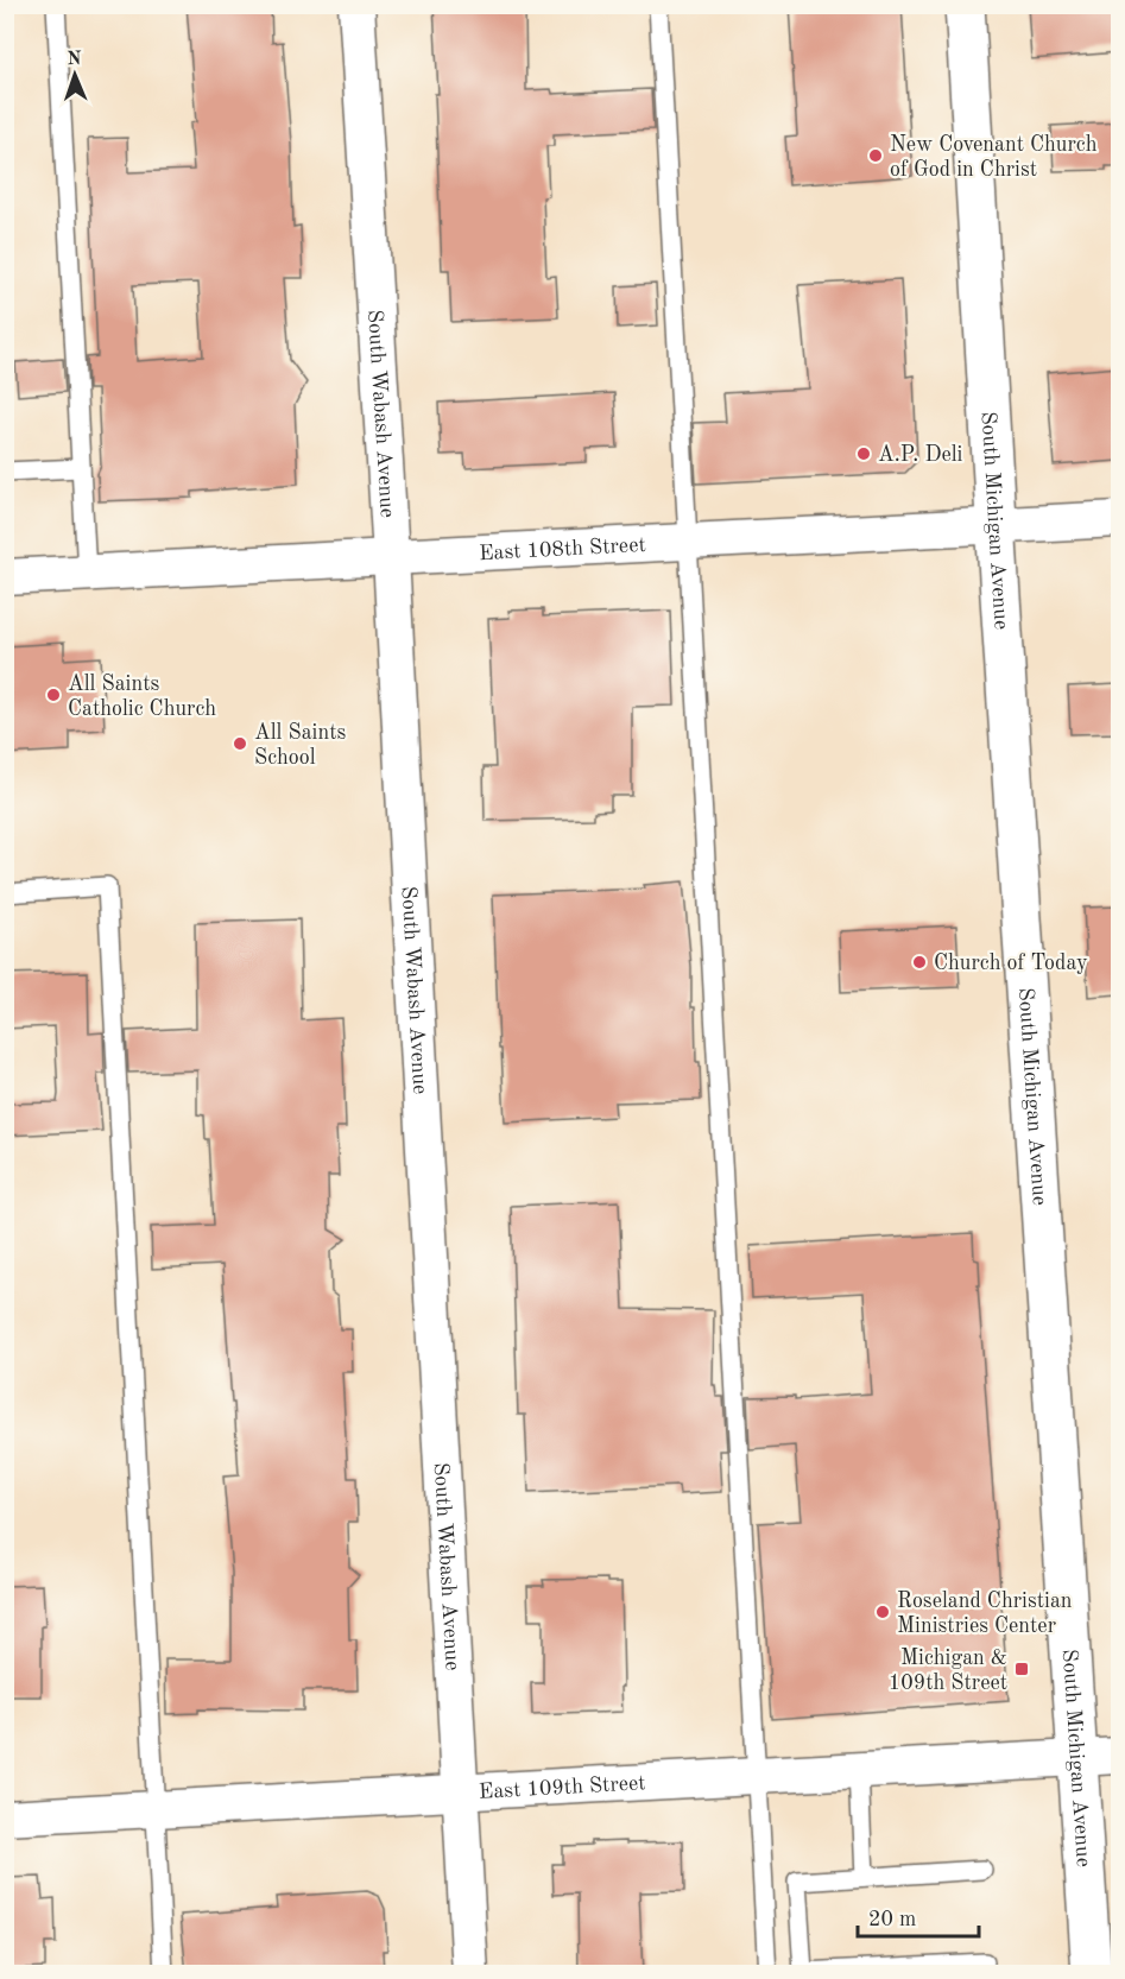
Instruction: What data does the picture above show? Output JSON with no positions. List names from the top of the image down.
{
  "streets": {
    "main road": ["South Michigan Avenue"],
    "street": ["South Wabash Avenue", "East 108th Street", "East 109th Street"]
  },
  "crossings": [
    ["South Wabash Avenue", "East 108th Street"],
    ["South Wabash Avenue", "East 109th Street"],
    ["South Michigan Avenue", "East 108th Street"],
    ["South Michigan Avenue", "East 109th Street"]
  ],
  "places": {
    "other": [
      "New Covenant Church of God in Christ",
      "A.P. Deli",
      "All Saints Catholic Church",
      "All Saints School",
      "Church of Today",
      "Roseland Christian Ministries Center"
    ],
    "transit": ["Michigan & 109th Street"]
  },
  "scale_bar": "20 m",
  "north": "top"
}
